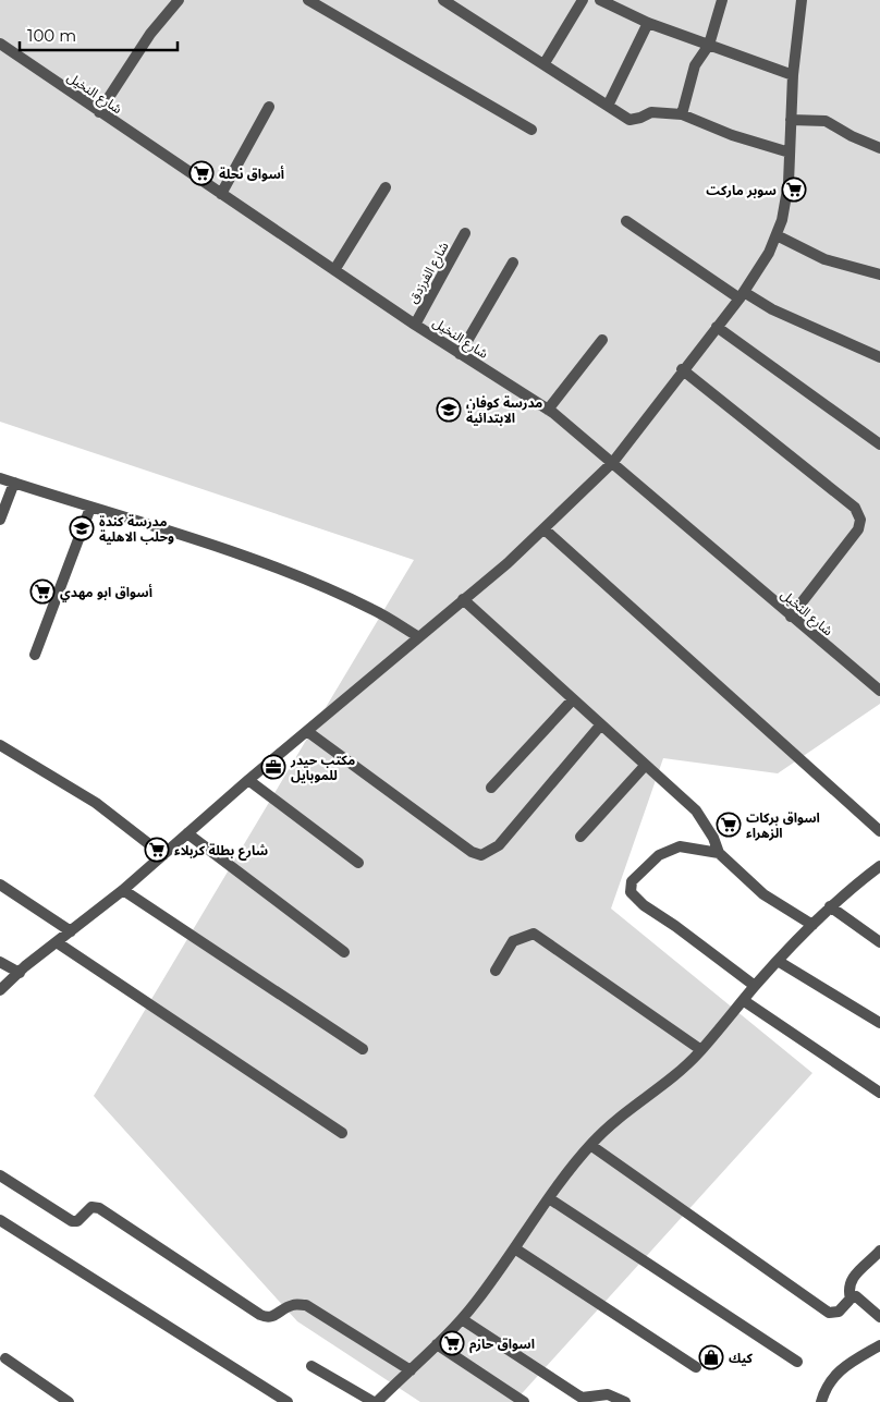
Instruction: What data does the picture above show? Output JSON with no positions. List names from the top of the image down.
{
  "streets": {
    "street": ["شارع النخيل", "شارع الفرزدق"]
  },
  "crossings": [
    ["شارع النخيل", "شارع الفرزدق"]
  ],
  "places": {
    "supermarket": [
      "أسواق نحلة",
      "سوبر ماركت",
      "أسواق ابو مهدي",
      "اسواق بركات الزهراء",
      "شارع بطلة كربلاء",
      "اسواق حازم"
    ],
    "school or university": ["مدرسة كوفان الابتدائية", "مدرسة كندة وحلب الاهلية"],
    "office": ["مكتب حيدر للموبايل"],
    "shop": ["كيك"]
  },
  "scale_bar": "100 m"
}
